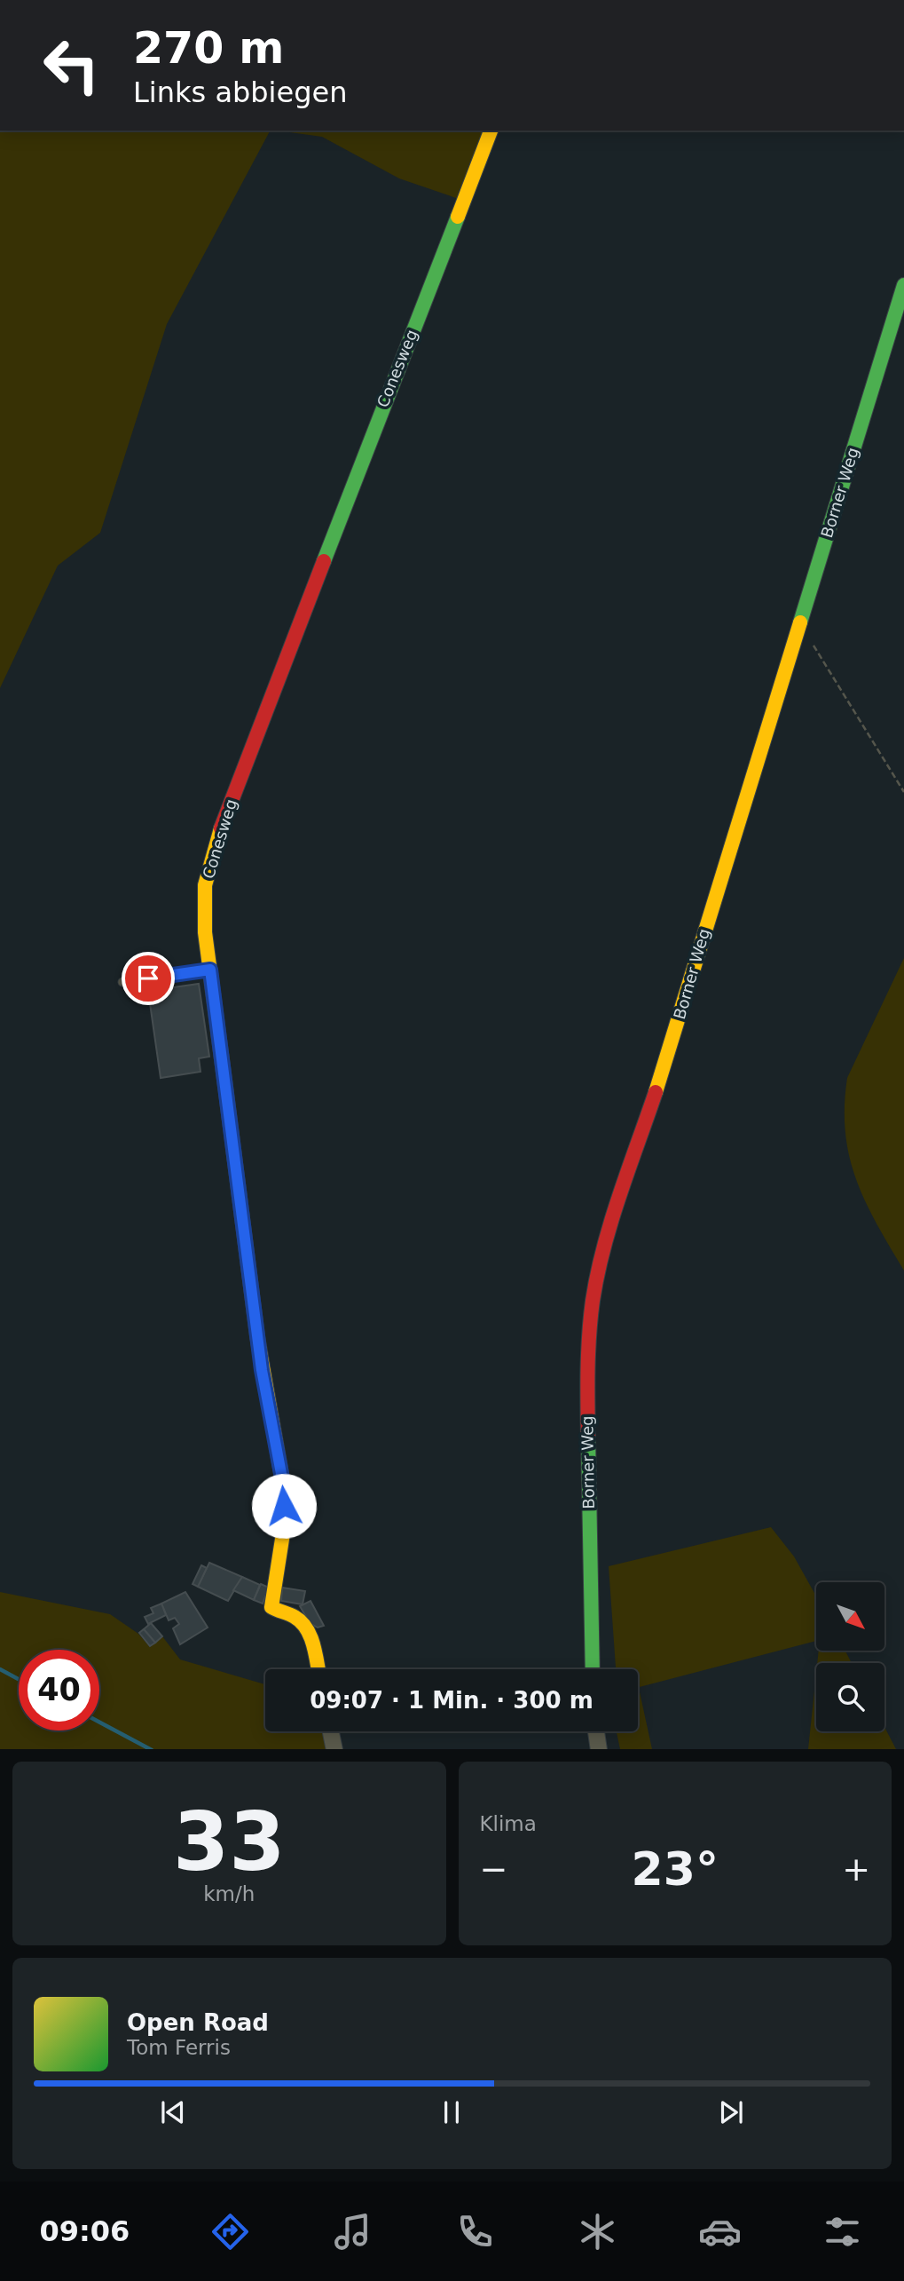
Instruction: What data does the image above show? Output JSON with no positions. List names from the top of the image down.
{
  "streets": {
    "street": ["Conesweg", "Borner Weg"]
  },
  "north": "bottom right",
  "page": {
    "turn": ["270 m", "Links abbiegen"],
    "limit": "40",
    "trip": "09:07 · 1 Min. · 300 m",
    "tile": [
      ["33", "km/h"],
      "Klima"
    ],
    "heat": ["−", "23°", "+"],
    "song": ["Open Road", "Tom Ferris"],
    "tabs": "09:06"
  }
}
